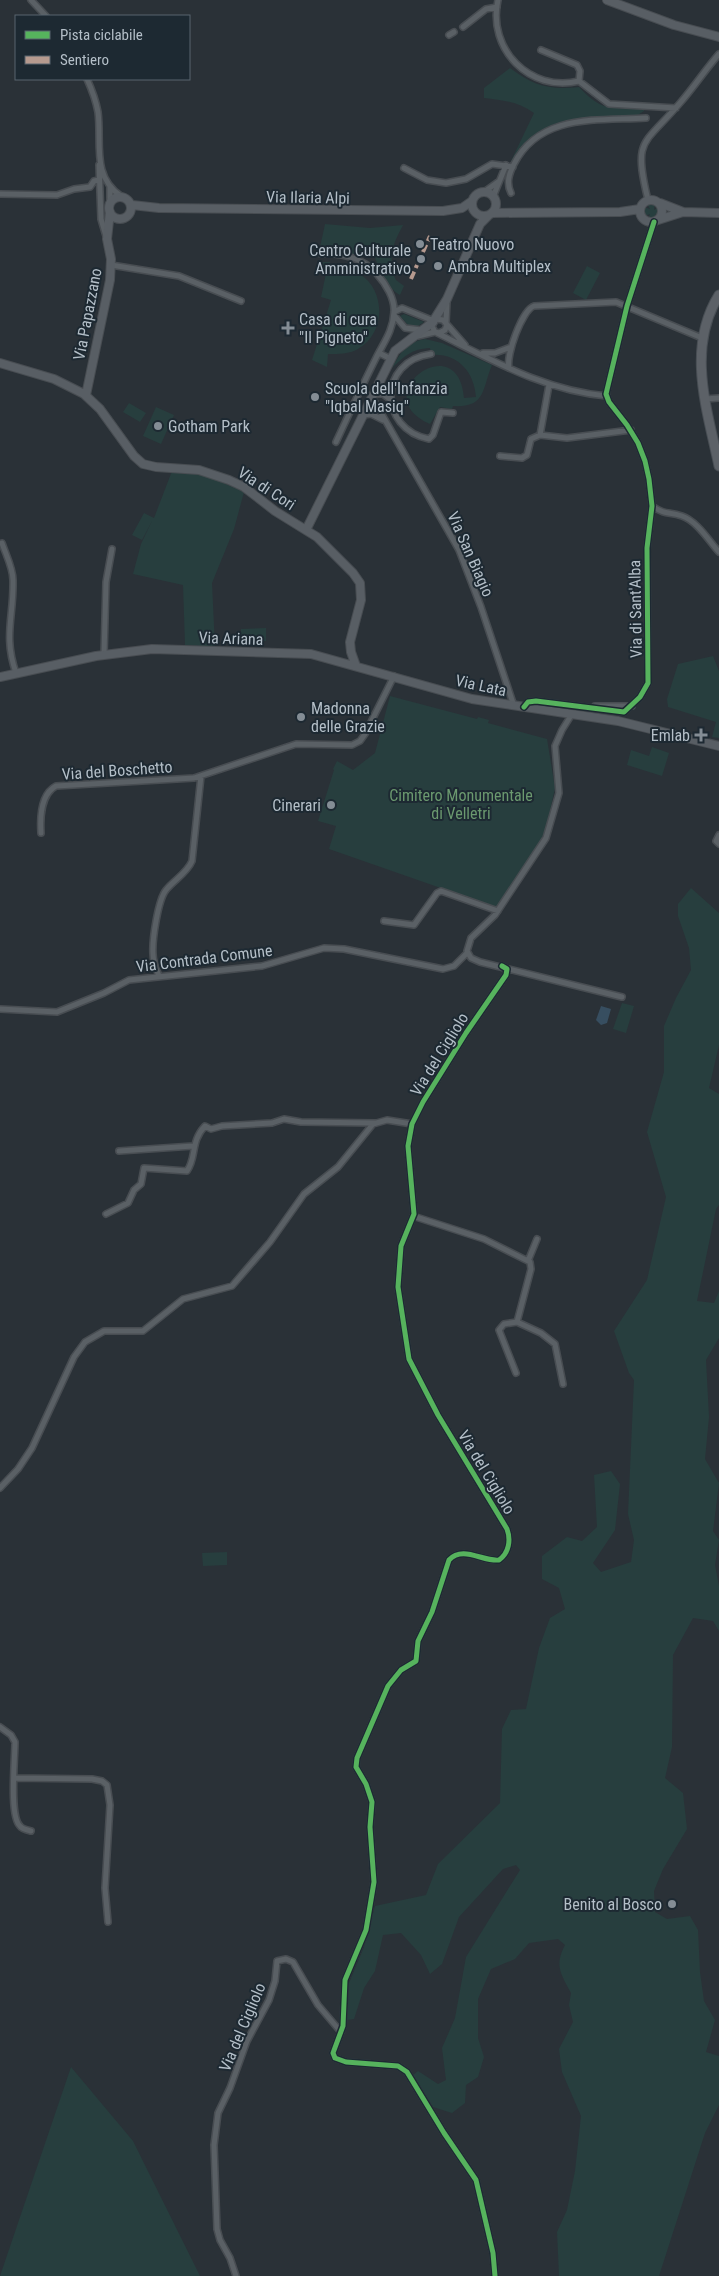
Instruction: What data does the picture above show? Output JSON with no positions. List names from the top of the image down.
{
  "streets": {
    "street": [
      "Via Ilaria Alpi",
      "Via Papazzano",
      "Via di Cori",
      "Via San Biagio",
      "Via di Sant'Alba",
      "Via Ariana",
      "Via Lata",
      "Via del Boschetto",
      "Via Contrada Comune",
      "Via del Cigliolo"
    ]
  },
  "crossings": [
    ["Via Ilaria Alpi", "Via Papazzano"],
    ["Via Papazzano", "Via di Cori"],
    ["Via di Cori", "Via Ariana"],
    ["Via di Cori", "Via Lata"],
    ["Via San Biagio", "Via Lata"],
    ["Via di Sant'Alba", "Via Lata"],
    ["Via Ariana", "Via Lata"],
    ["Via Lata", "Via del Boschetto"]
  ],
  "parks": ["Cimitero Monumentale di Velletri"],
  "places": {
    "other": [
      "Teatro Nuovo",
      "Centro Culturale Amministrativo",
      "Ambra Multiplex",
      "Scuola dell'Infanzia \"Iqbal Masiq\"",
      "Gotham Park",
      "Madonna delle Grazie",
      "Cinerari",
      "Benito al Bosco"
    ],
    "health": ["Casa di cura \"Il Pigneto\"", "Emlab"]
  },
  "legend": ["Pista ciclabile", "Sentiero"]
}
